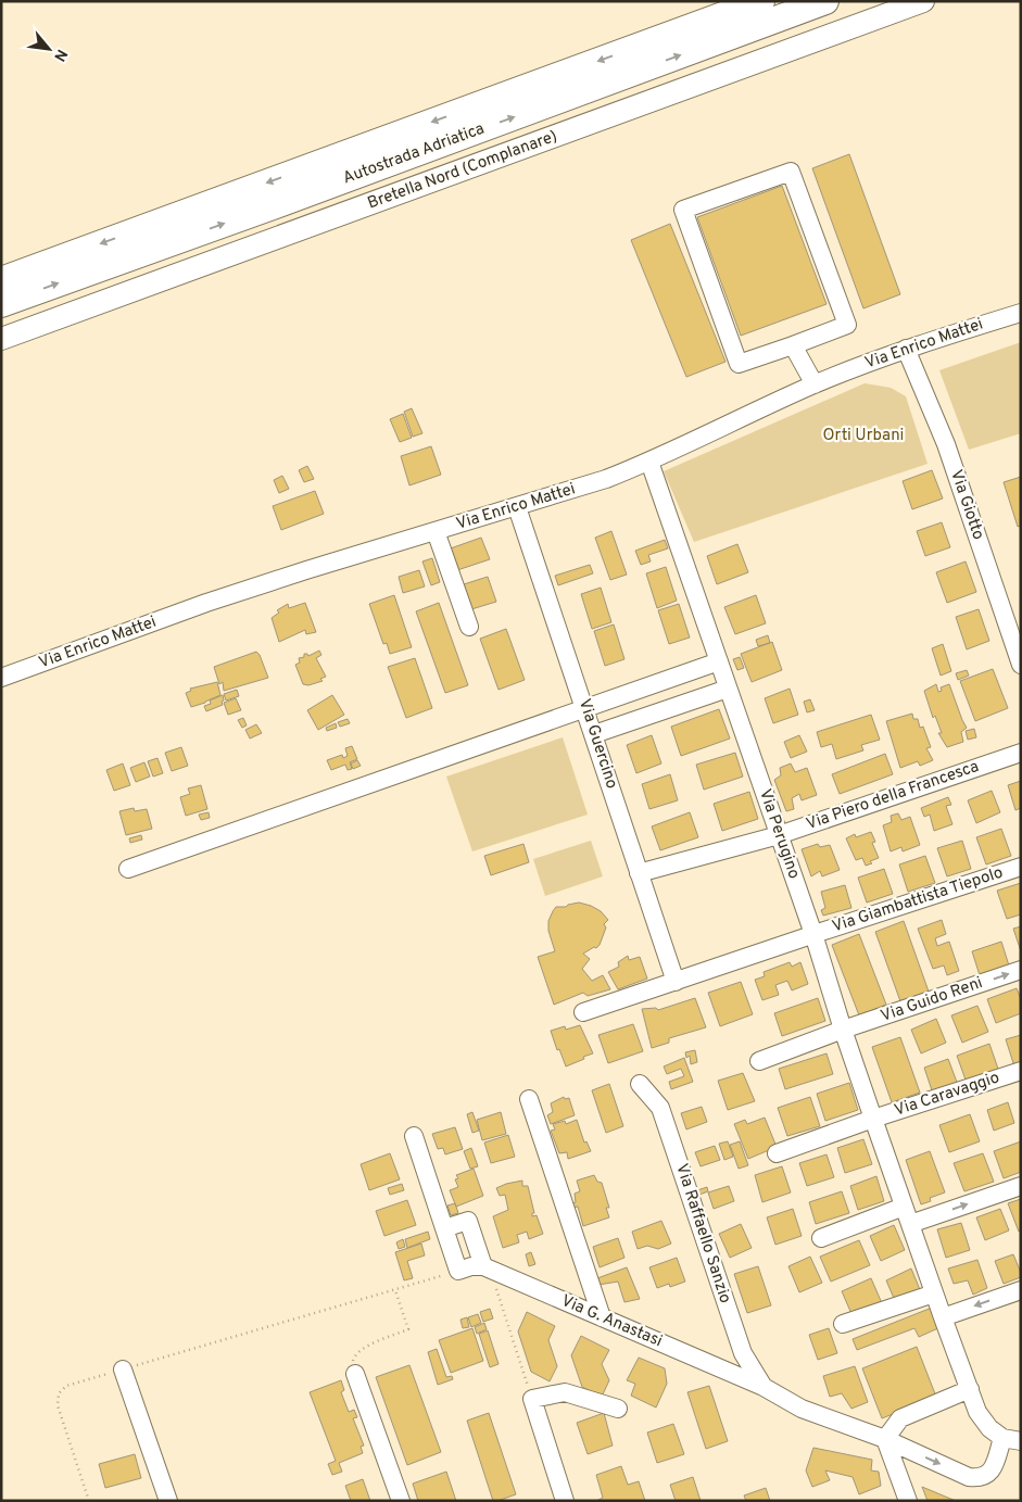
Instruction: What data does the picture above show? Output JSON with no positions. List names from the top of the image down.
{
  "streets": {
    "highway": ["Autostrada Adriatica"],
    "main road": ["Bretella Nord (Complanare)"],
    "street": [
      "Via Enrico Mattei",
      "Via Giotto",
      "Via Guercino",
      "Via Piero della Francesca",
      "Via Perugino",
      "Via Giambattista Tiepolo",
      "Via Guido Reni",
      "Via Caravaggio",
      "Via Raffaello Sanzio",
      "Via G. Anastasi"
    ]
  },
  "crossings": [
    ["Via Enrico Mattei", "Via Giotto"],
    ["Via Enrico Mattei", "Via Guercino"],
    ["Via Enrico Mattei", "Via Perugino"],
    ["Via Guercino", "Via Piero della Francesca"],
    ["Via Guercino", "Via Giambattista Tiepolo"],
    ["Via Piero della Francesca", "Via Perugino"],
    ["Via Perugino", "Via Giambattista Tiepolo"],
    ["Via Perugino", "Via Guido Reni"],
    ["Via Perugino", "Via Caravaggio"],
    ["Via Perugino", "Via G. Anastasi"],
    ["Via Raffaello Sanzio", "Via G. Anastasi"]
  ],
  "one_way": ["Via Guido Reni"],
  "parks": ["Orti Urbani"],
  "north": "bottom right"
}
